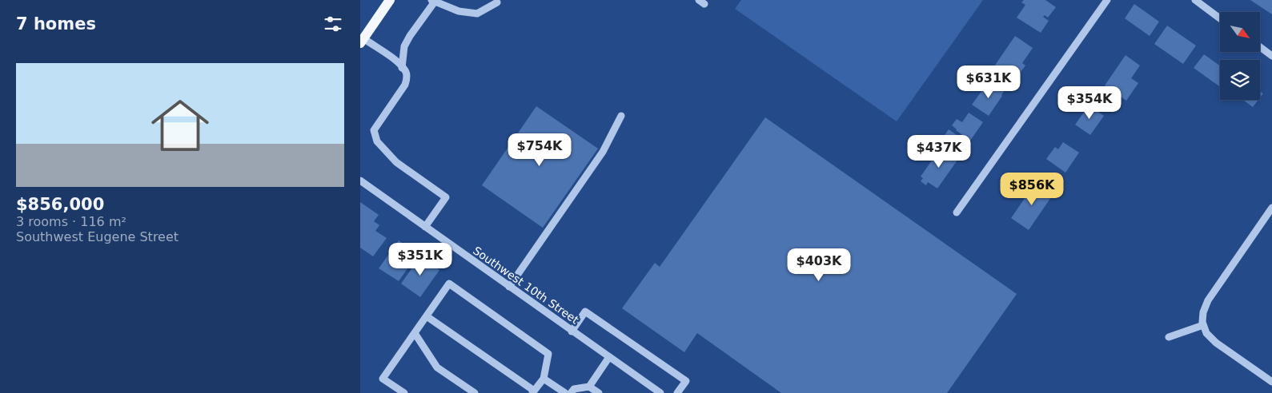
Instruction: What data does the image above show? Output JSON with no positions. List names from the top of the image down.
{
  "streets": {
    "street": ["Southwest 10th Street"]
  },
  "north": "bottom right",
  "page": {
    "heading": "7 homes",
    "list": [
      {
        "name": "$856,000",
        "note": "3 rooms · 116 m² · Southwest Eugene Street"
      }
    ],
    "price": [
      "$631K",
      "$354K",
      "$754K",
      "$437K",
      "$856K",
      "$351K",
      "$403K"
    ]
  }
}
